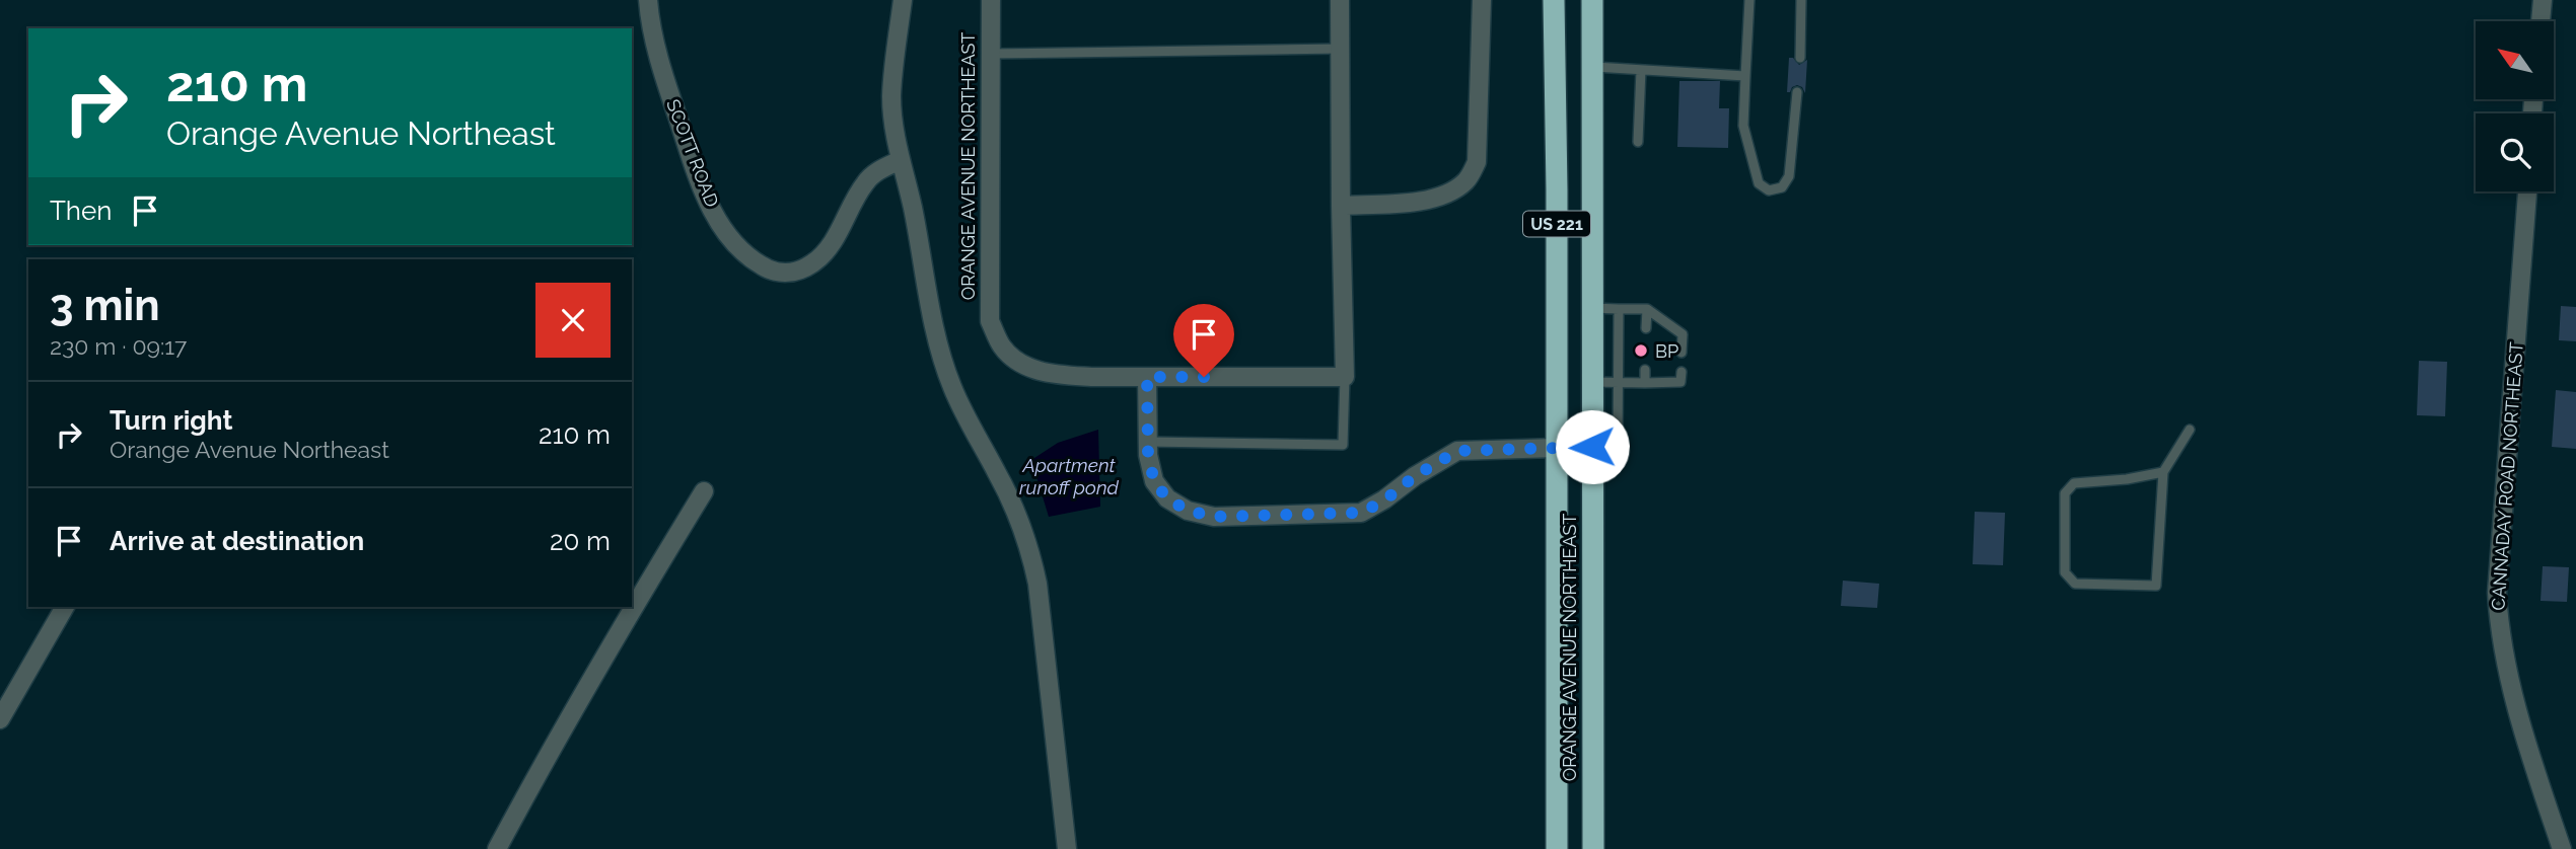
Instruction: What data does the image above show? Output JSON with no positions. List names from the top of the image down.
{
  "streets": {
    "highway": ["ORANGE AVENUE NORTHEAST", "US 221"],
    "street": ["SCOTT ROAD", "CANNADAY ROAD NORTHEAST"]
  },
  "water": ["Apartment runoff pond"],
  "places": ["BP"],
  "north": "top left",
  "page": {
    "turn": ["210 m", "Orange Avenue Northeast"],
    "then": "Then",
    "heading": ["3 min", "230 m · 09:17"],
    "list": [
      {
        "name": "Turn right",
        "note": "Orange Avenue Northeast",
        "value": "210 m"
      },
      {
        "name": "Arrive at destination",
        "value": "20 m"
      }
    ]
  }
}
